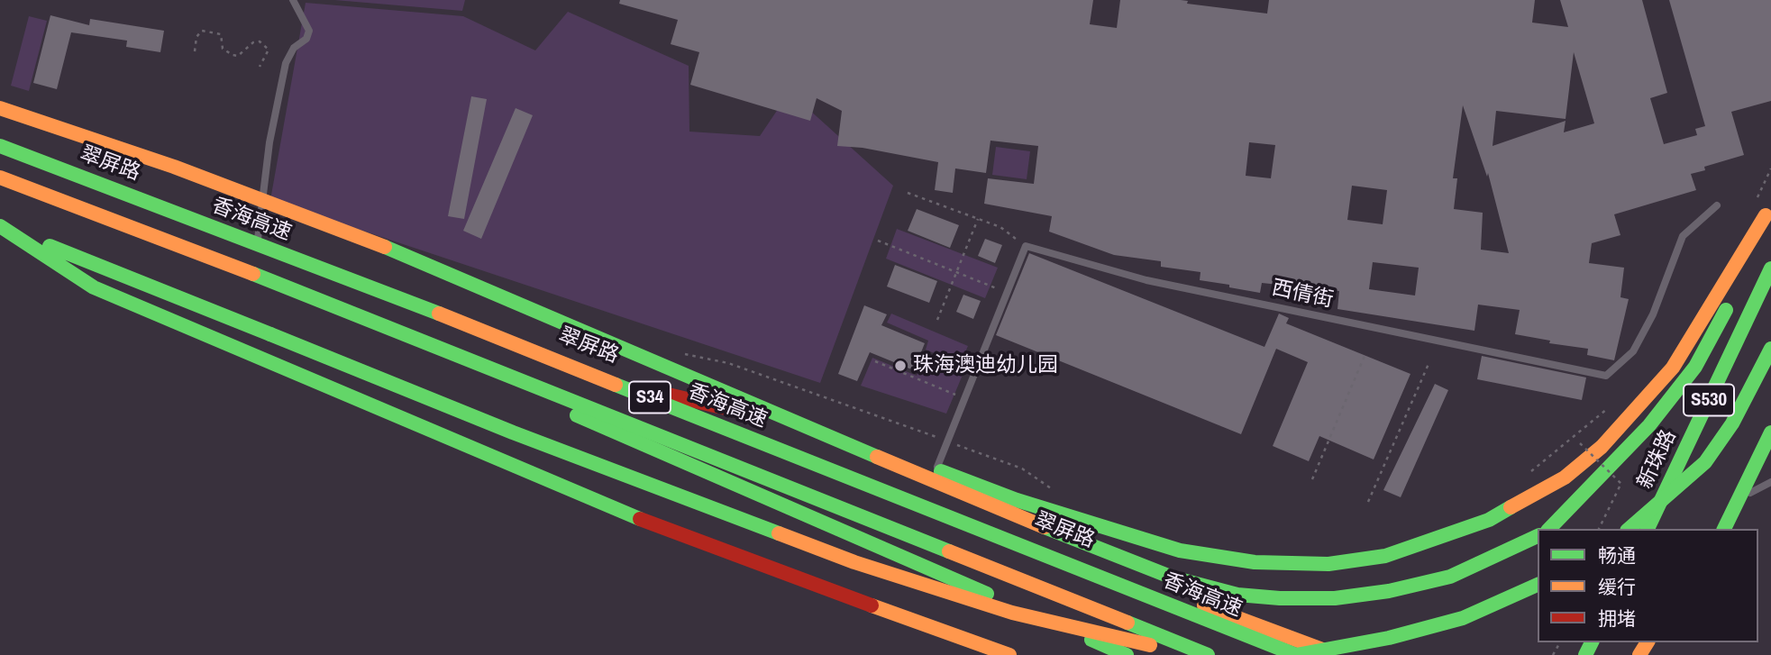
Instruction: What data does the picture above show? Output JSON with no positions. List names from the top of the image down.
{
  "streets": {
    "main road": [
      "翠屏路",
      "香海高速",
      "S34",
      "S530",
      "新珠路"
    ],
    "lane": ["西倩街"]
  },
  "crossings": [
    ["翠屏路", "香海高速"]
  ],
  "places": ["珠海澳迪幼儿园"],
  "legend": ["畅通", "缓行", "拥堵"]
}
